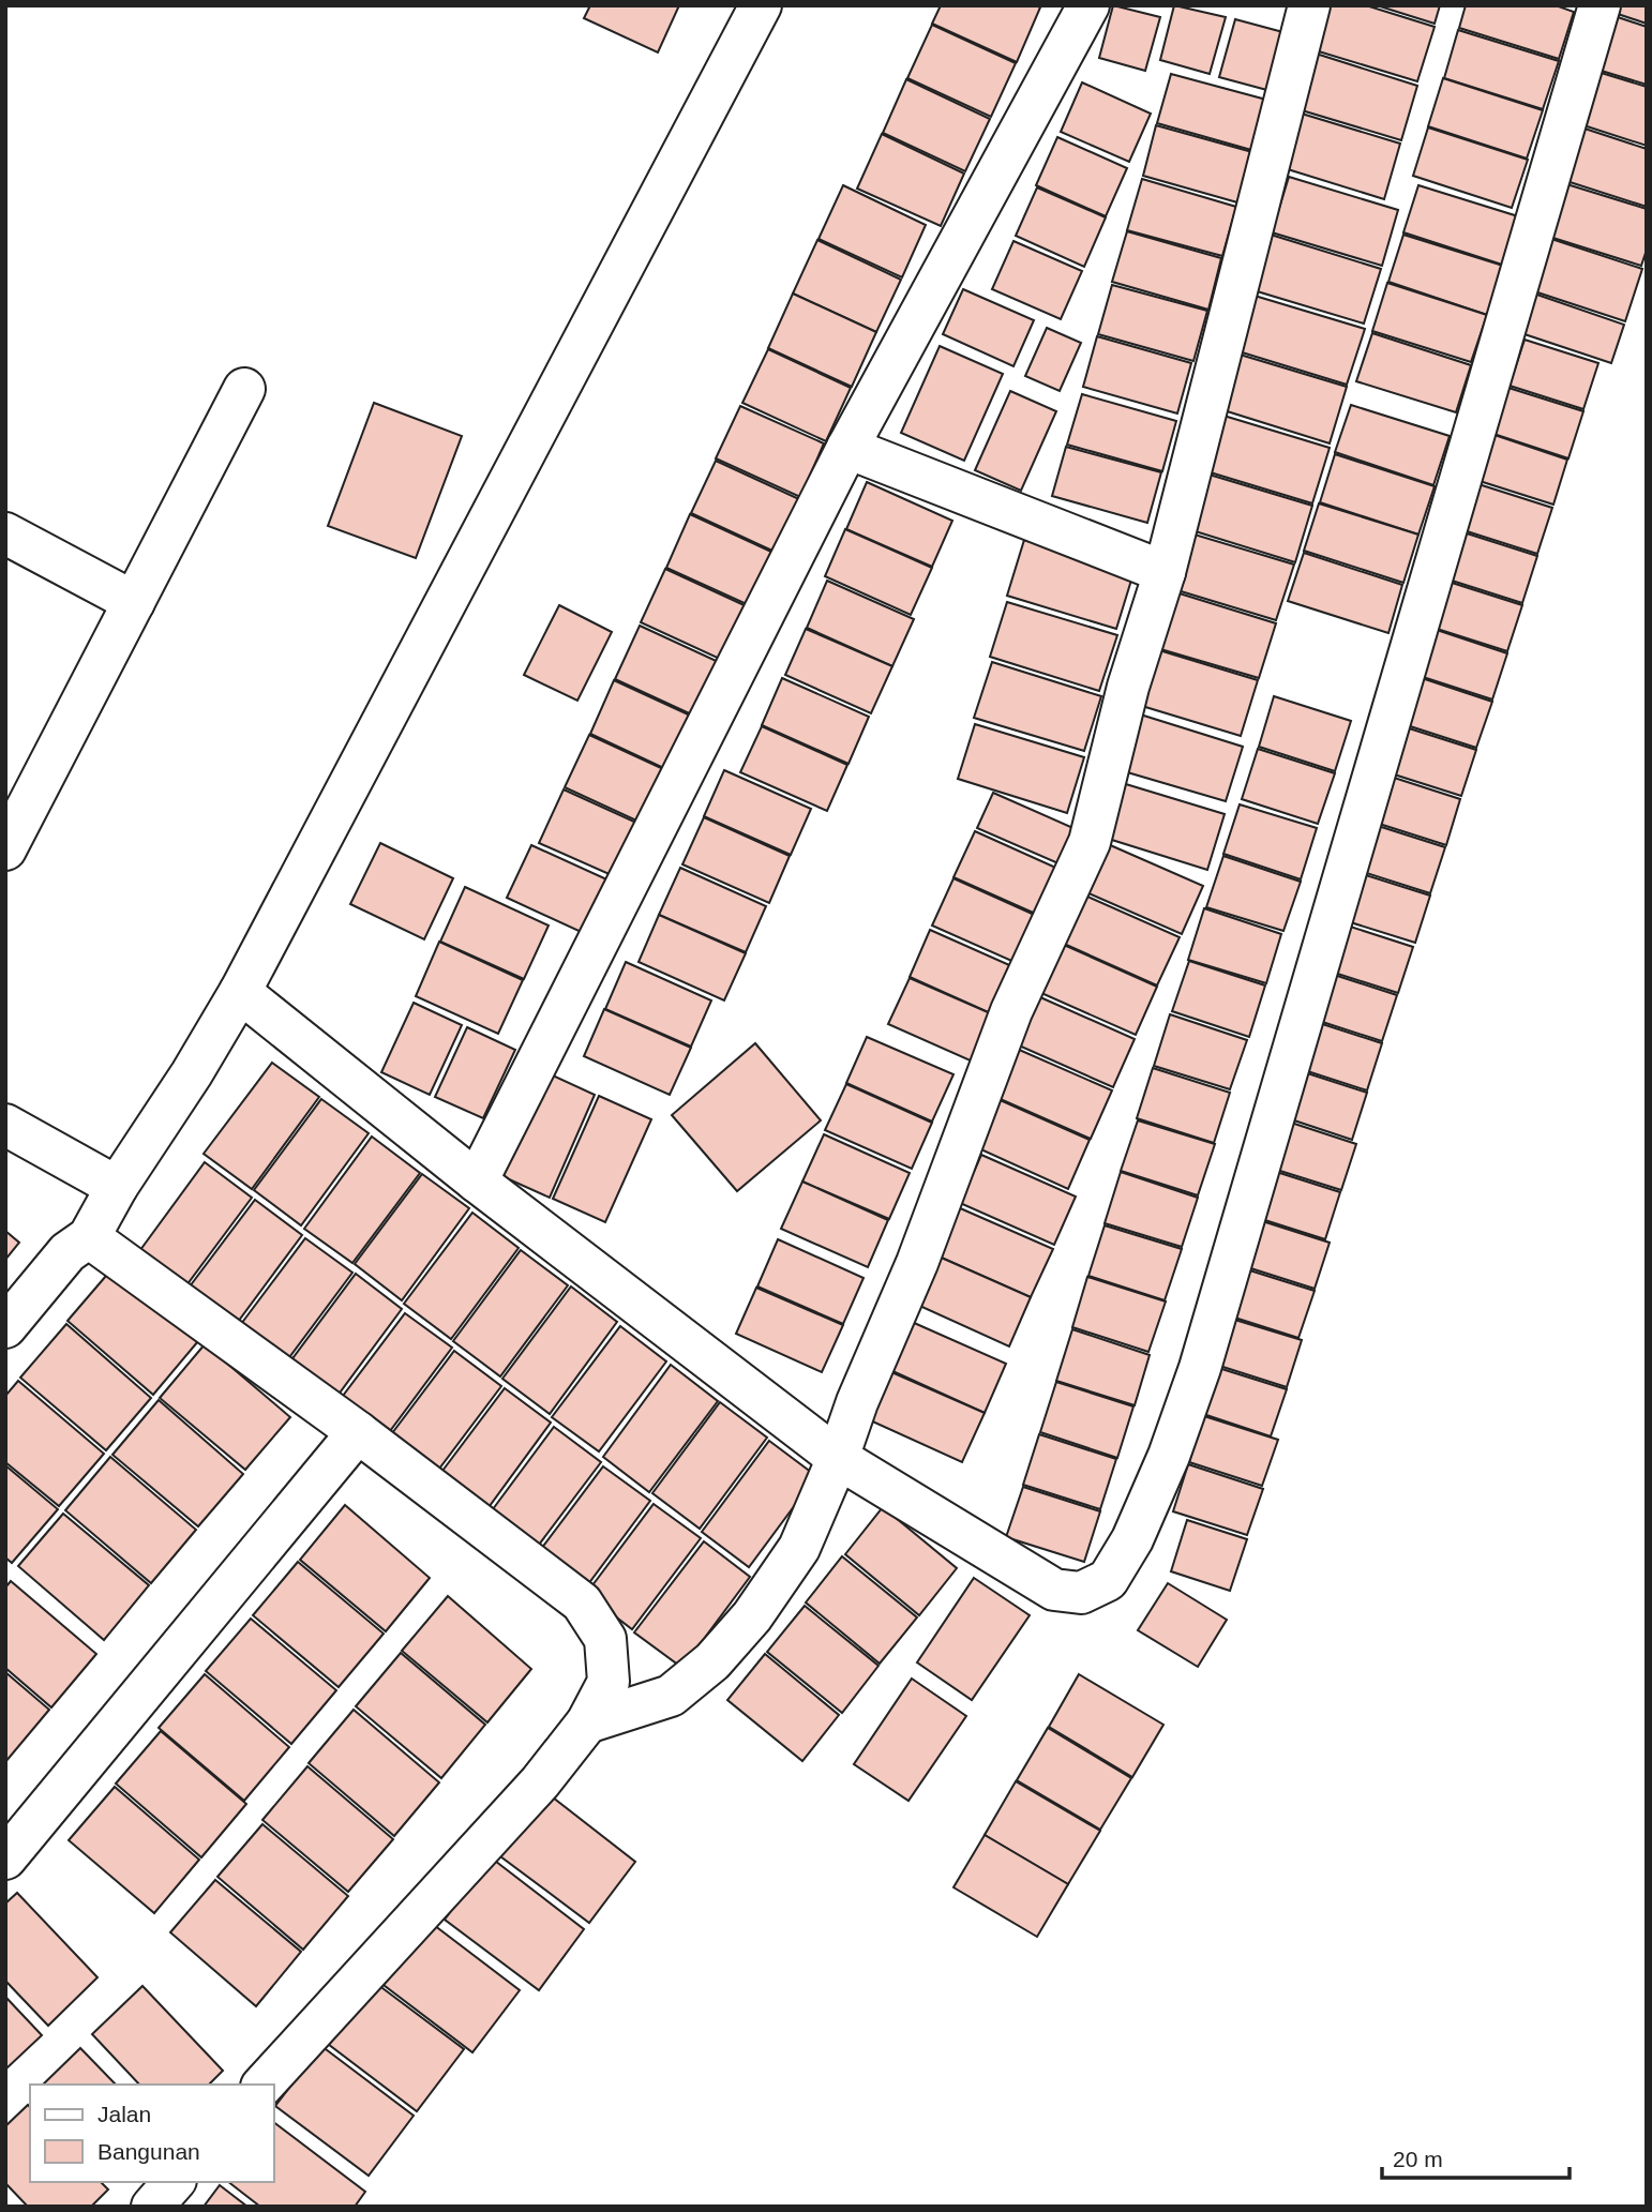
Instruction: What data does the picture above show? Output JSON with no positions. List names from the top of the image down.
{
  "legend": ["Jalan", "Bangunan"],
  "scale_bar": "20 m"
}
